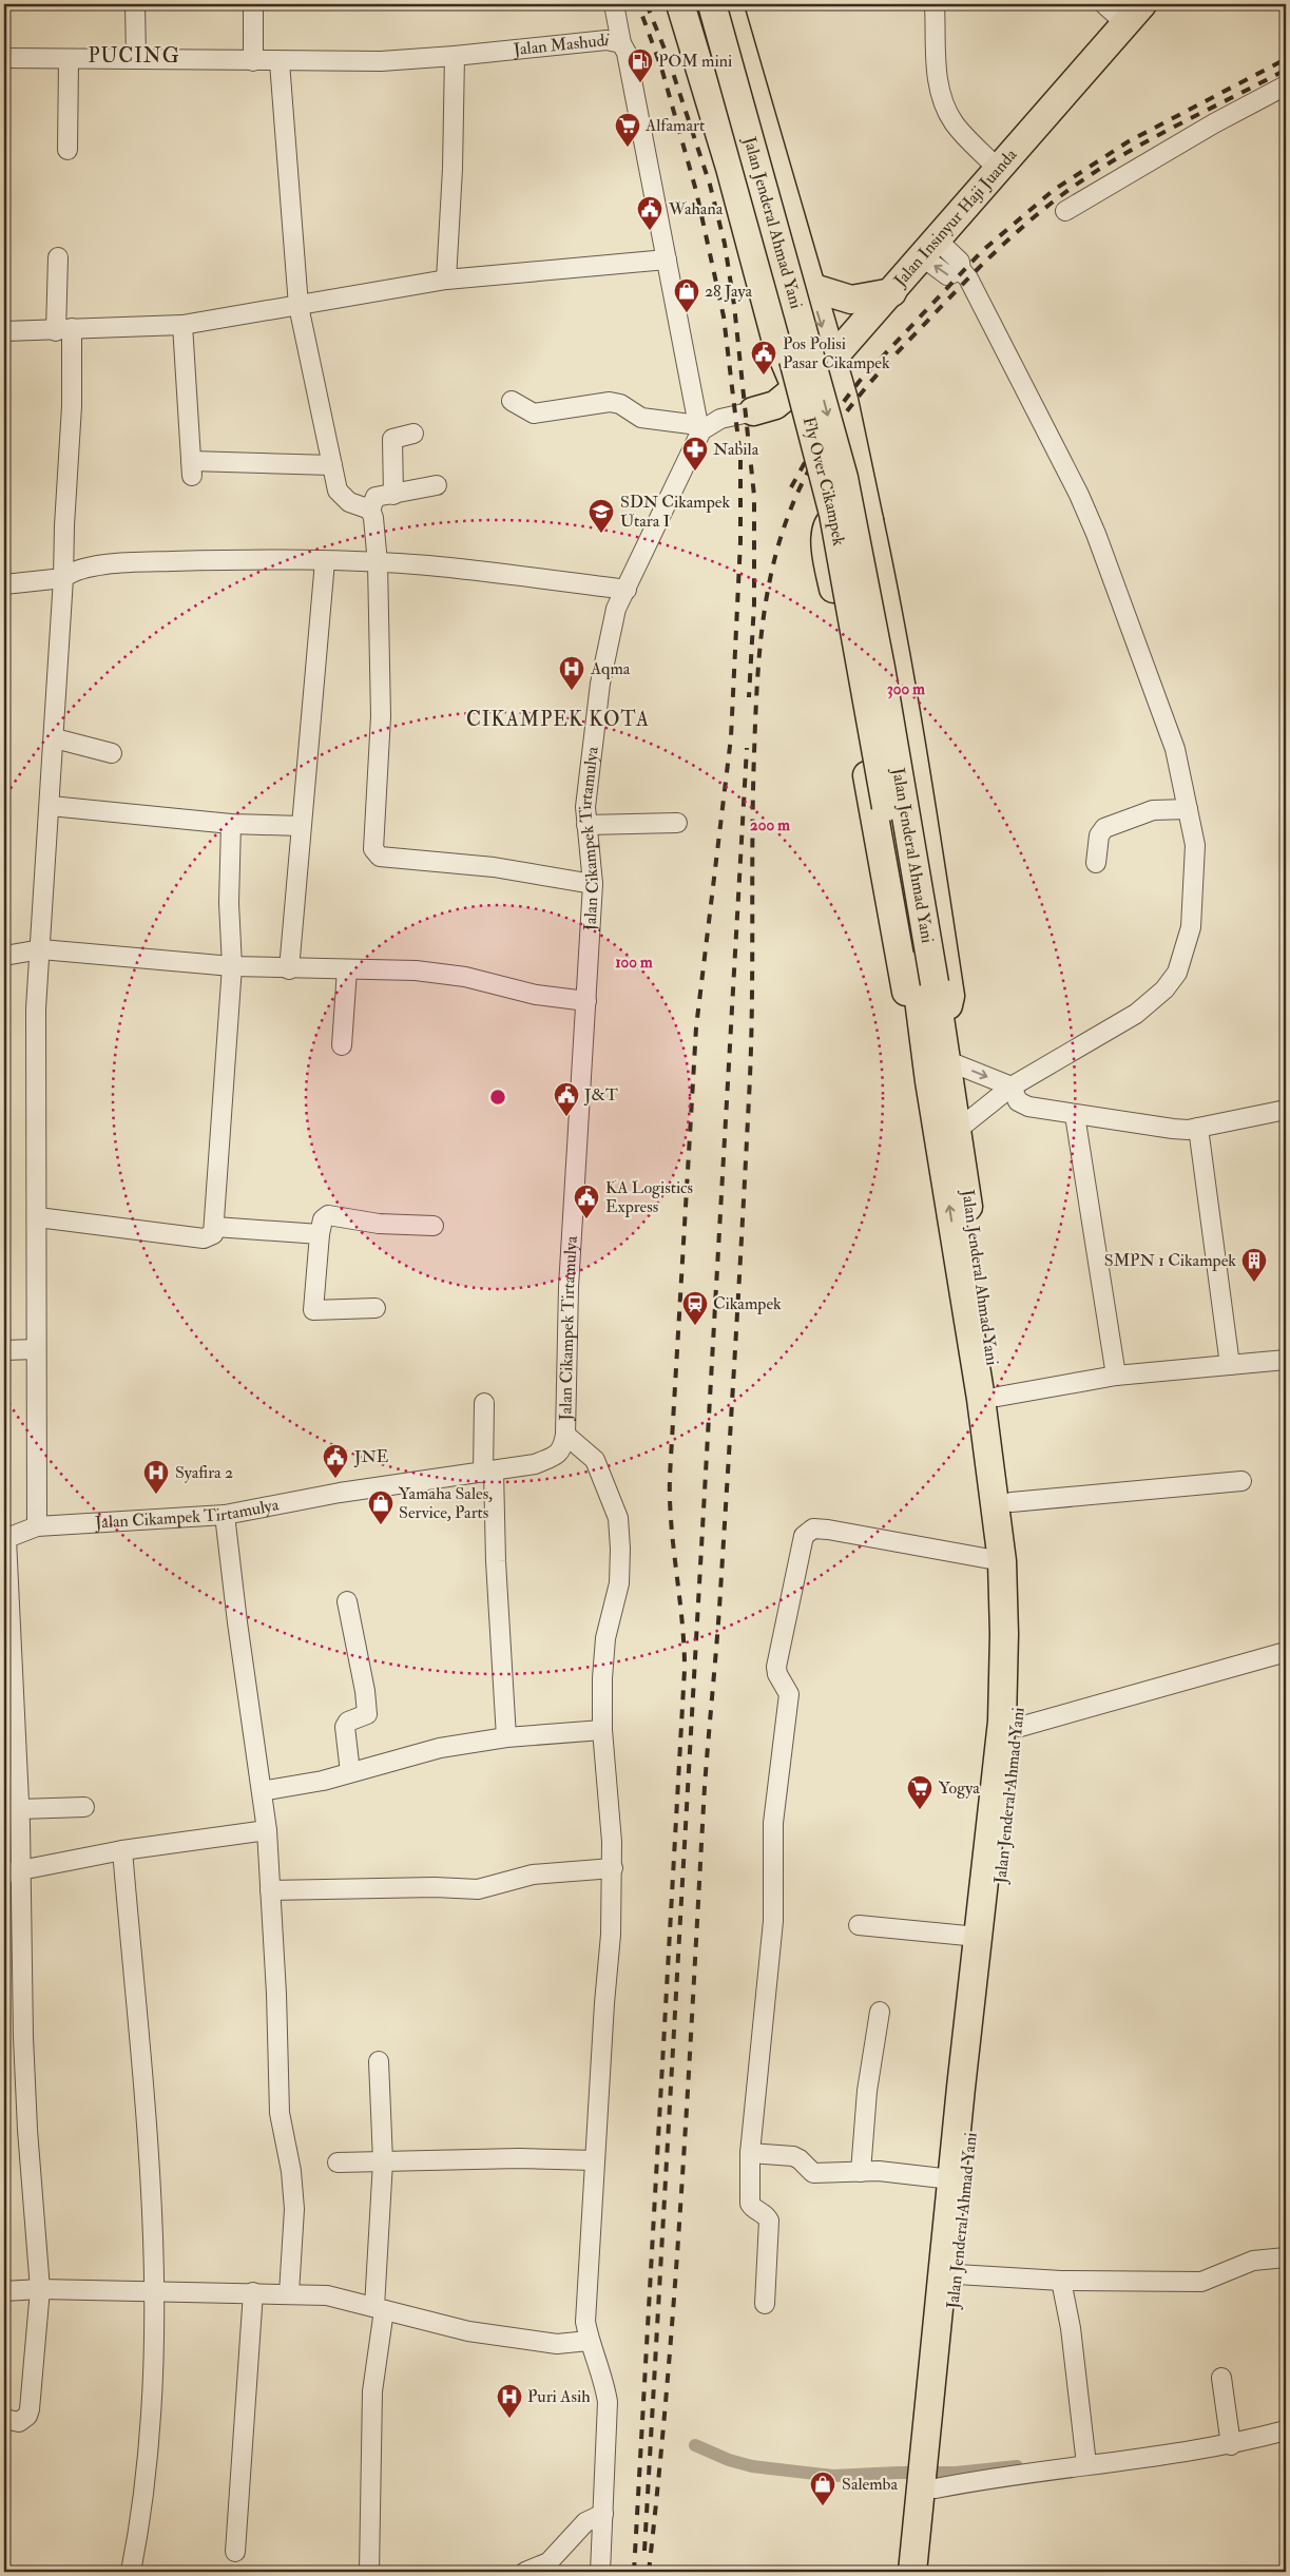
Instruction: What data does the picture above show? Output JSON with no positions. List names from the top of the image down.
{
  "streets": {
    "highway": ["Jalan Insinyur Haji Juanda", "Jalan Jenderal Ahmad Yani", "Fly Over Cikampek"],
    "street": ["Jalan Mashudi", "Jalan Cikampek Tirtamulya"]
  },
  "crossings": [
    ["Jalan Mashudi", "Jalan Cikampek Tirtamulya"],
    ["Jalan Jenderal Ahmad Yani", "Fly Over Cikampek"]
  ],
  "districts": ["PUCING", "CIKAMPEK KOTA"],
  "places": {
    "fuel station": ["POM mini"],
    "supermarket": ["Alfamart", "Yogya"],
    "public building": [
      "Wahana",
      "Pos Polisi Pasar Cikampek",
      "J&T",
      "KA Logistics Express",
      "JNE"
    ],
    "shop": ["28 Jaya", "Yamaha Sales, Service, Parts", "Salemba"],
    "pharmacy": ["Nabila"],
    "school or university": ["SDN Cikampek Utara I"],
    "hospital": ["Aqma", "Syafira 2", "Puri Asih"],
    "building": ["SMPN 1 Cikampek"],
    "station": ["Cikampek"]
  },
  "rings": ["300 m", "200 m", "100 m"]
}
